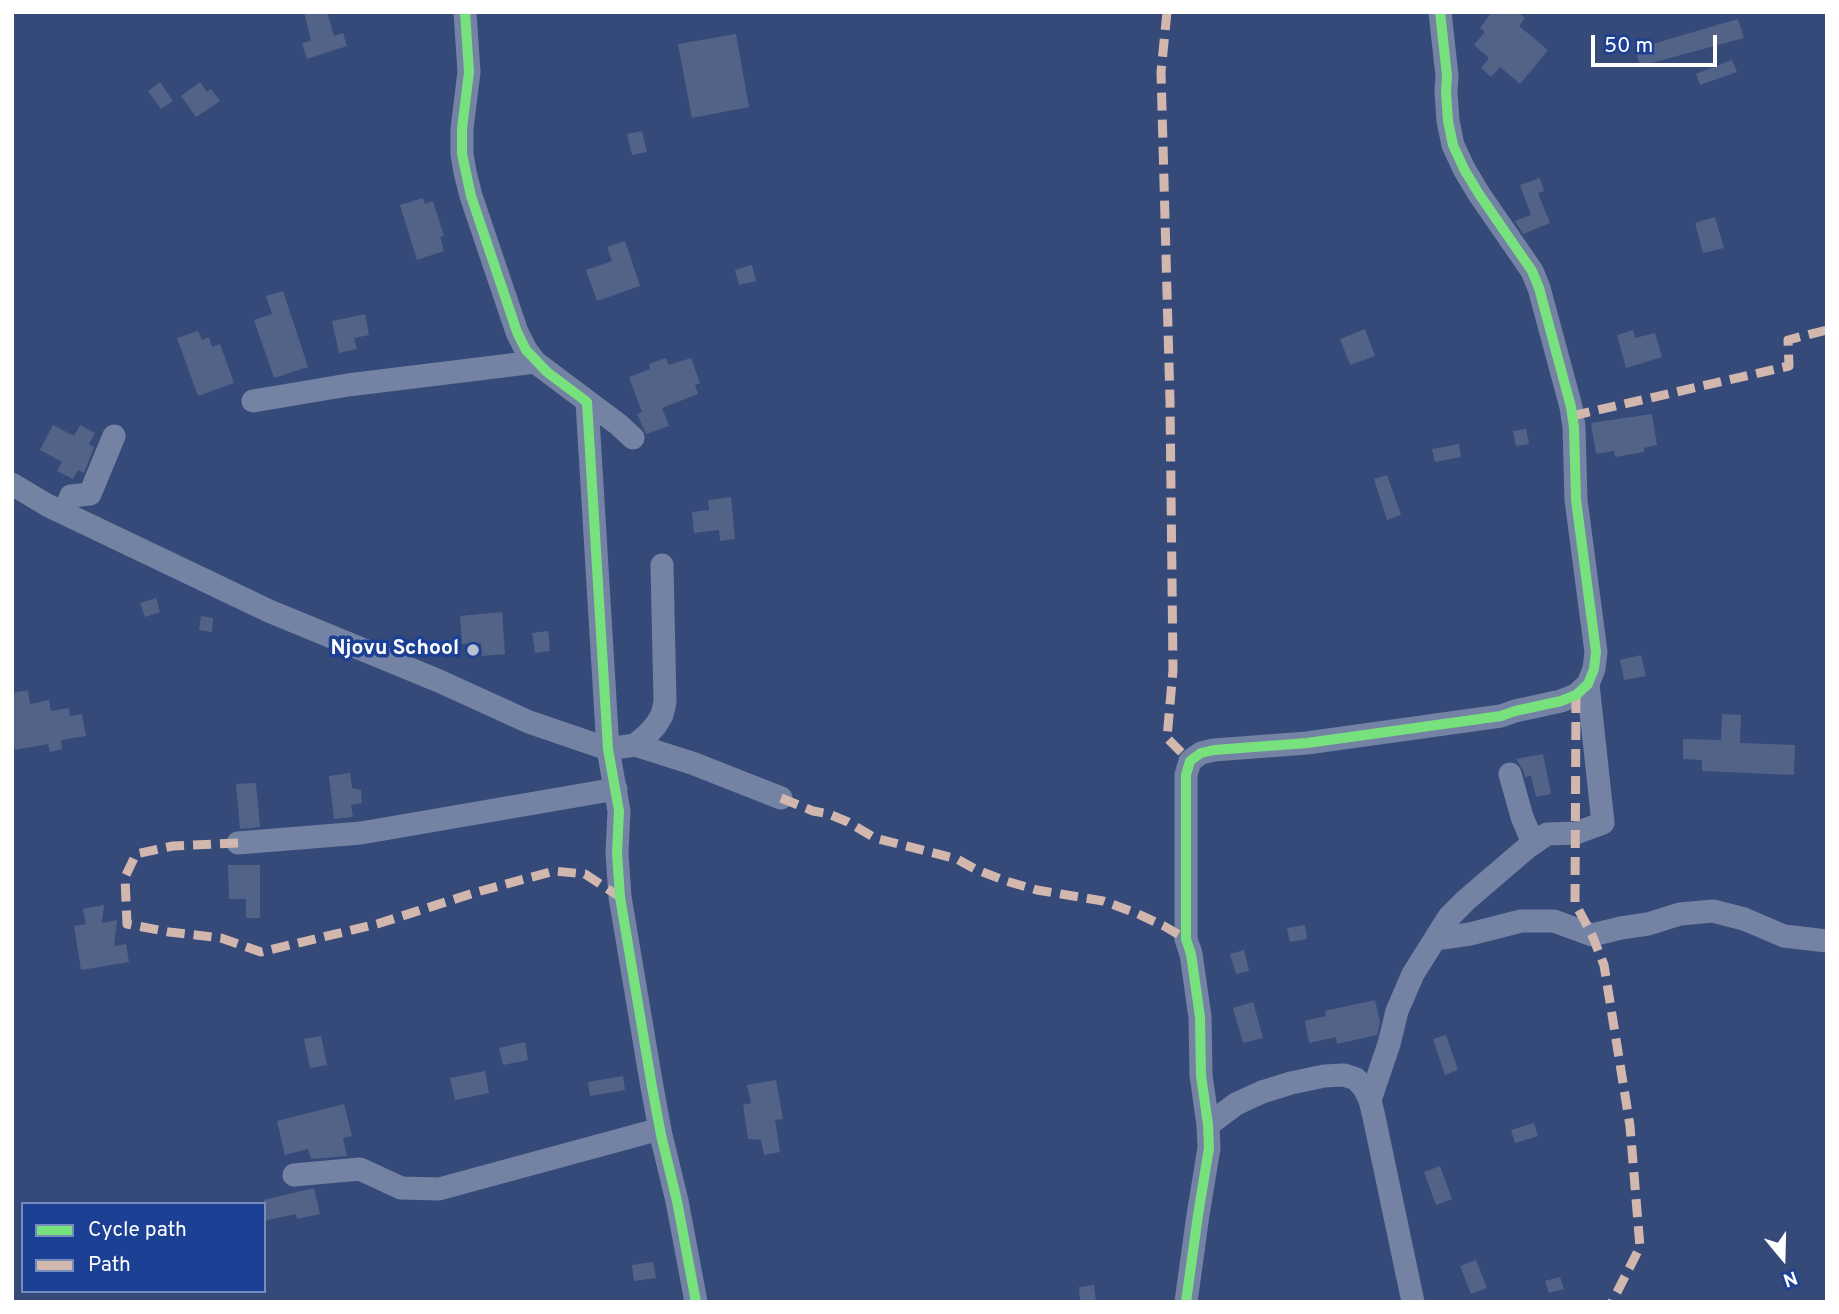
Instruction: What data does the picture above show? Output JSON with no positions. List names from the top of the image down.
{
  "places": ["Njovu School"],
  "legend": ["Cycle path", "Path"],
  "scale_bar": "50 m",
  "north": "bottom"
}
